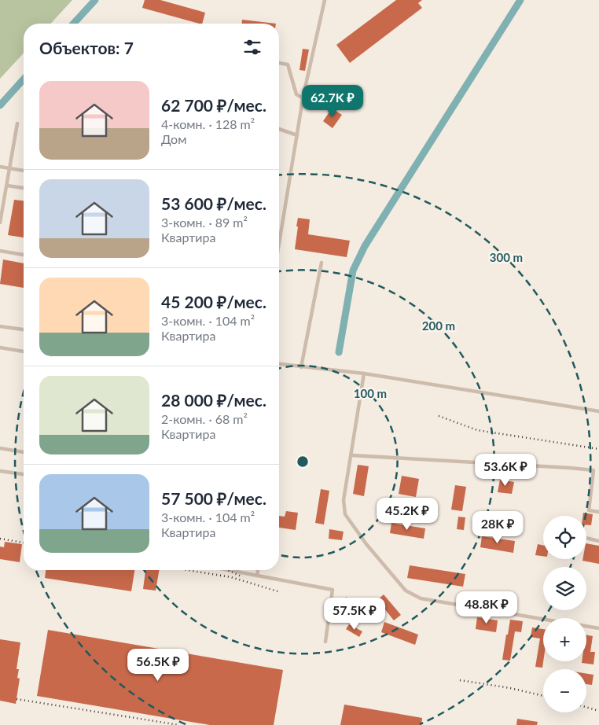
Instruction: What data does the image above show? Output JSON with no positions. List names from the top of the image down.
{
  "page": {
    "heading": "Объектов: 7",
    "list": [
      {
        "name": "62 700 ₽/мес.",
        "note": "4-комн. · 128 m² · Дом"
      },
      {
        "name": "53 600 ₽/мес.",
        "note": "3-комн. · 89 m² · Квартира"
      },
      {
        "name": "45 200 ₽/мес.",
        "note": "3-комн. · 104 m² · Квартира"
      },
      {
        "name": "28 000 ₽/мес.",
        "note": "2-комн. · 68 m² · Квартира"
      },
      {
        "name": "57 500 ₽/мес.",
        "note": "3-комн. · 104 m² · Квартира"
      }
    ],
    "price": [
      "62.7K ₽",
      "53.6K ₽",
      "45.2K ₽",
      "28K ₽",
      "48.8K ₽",
      "57.5K ₽",
      "56.5K ₽"
    ],
    "map_buttons": ["+", "−"]
  },
  "rings": ["300 m", "200 m", "100 m"]
}
